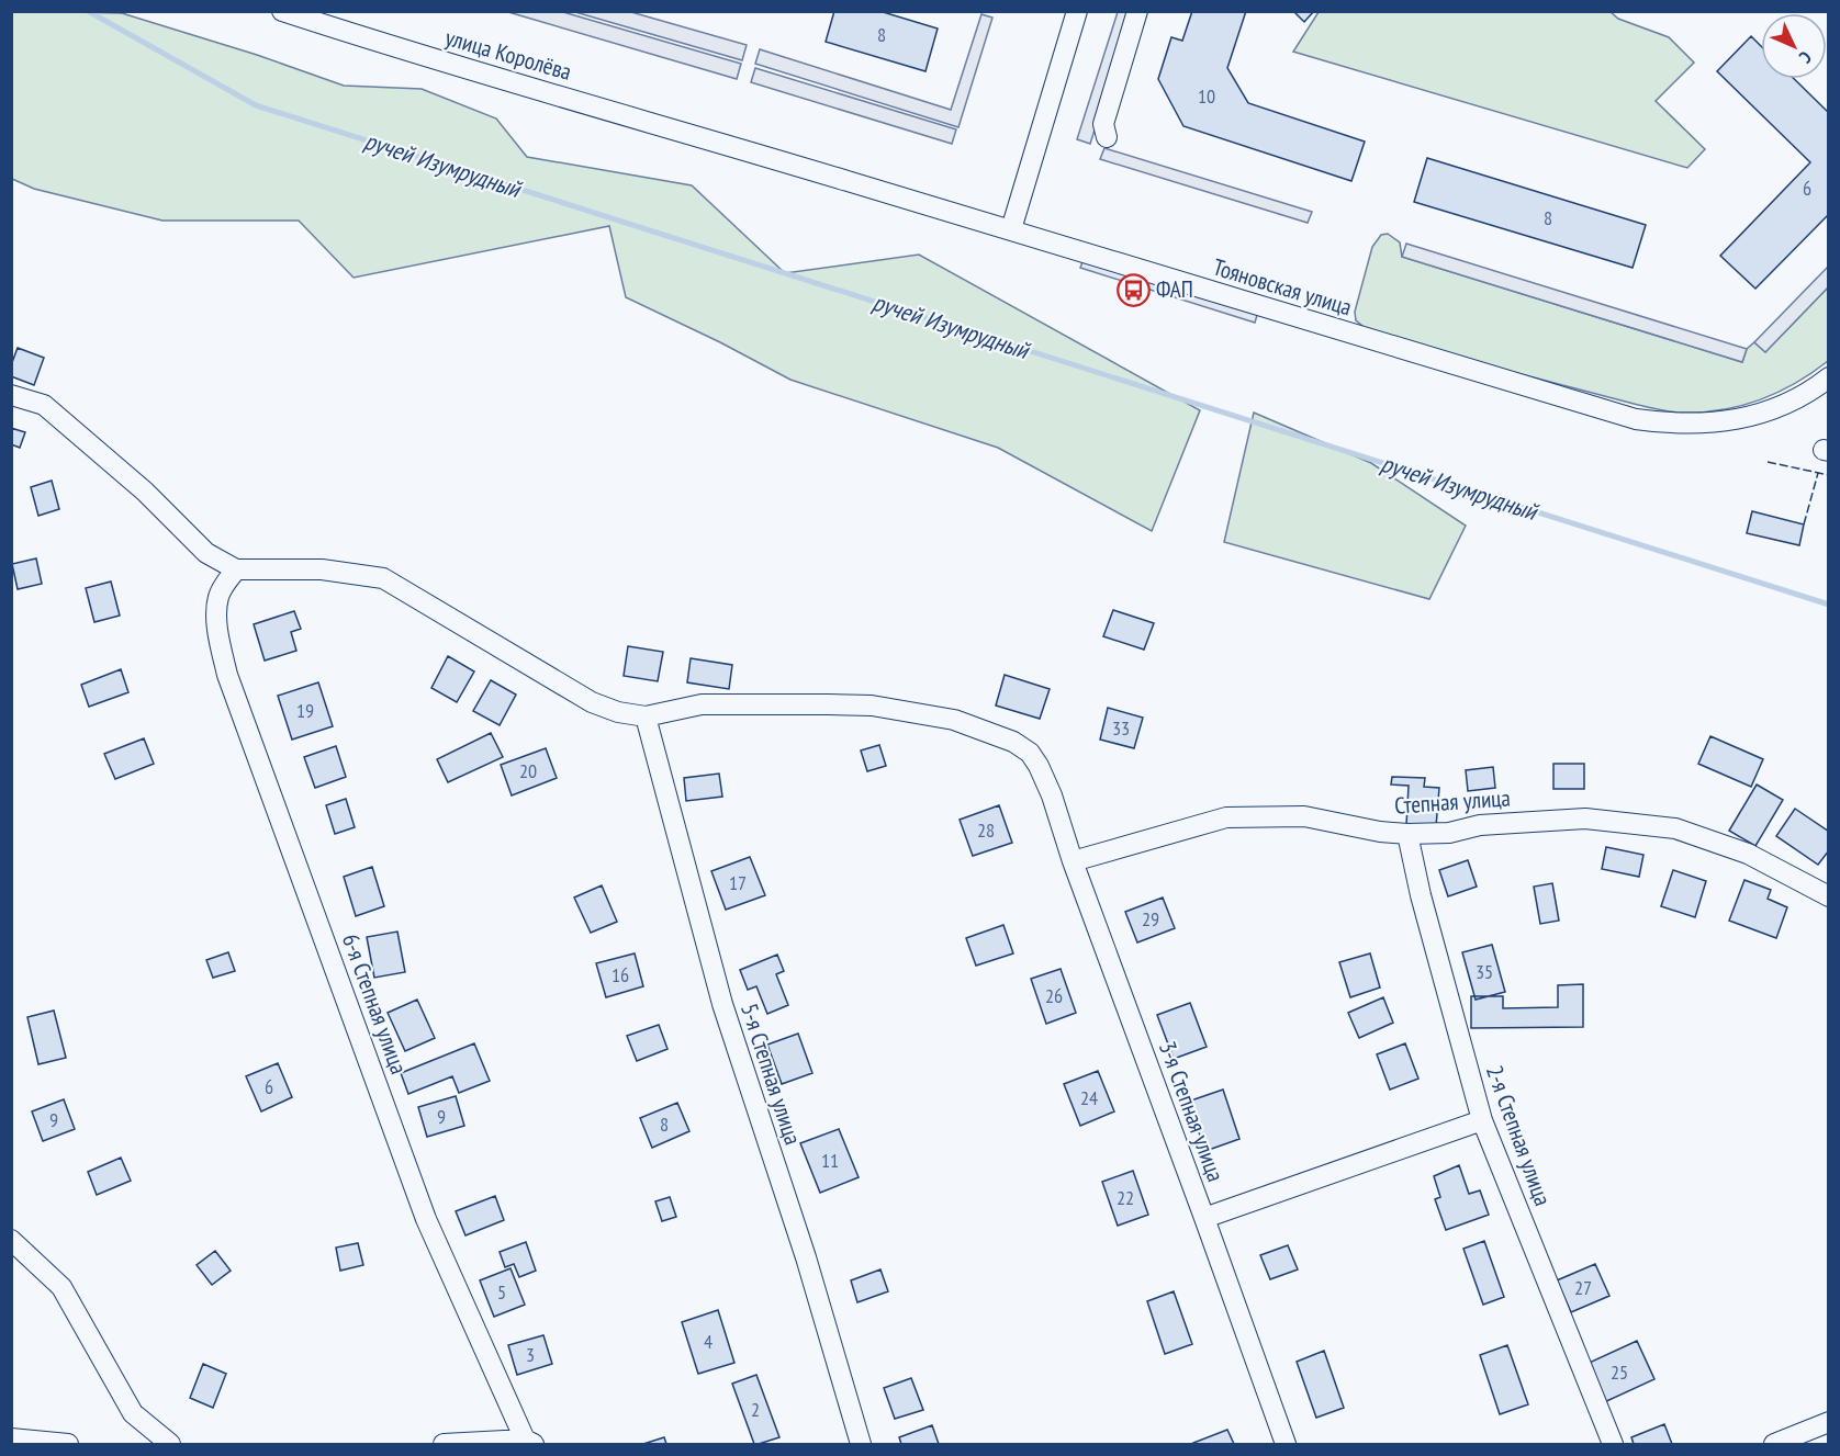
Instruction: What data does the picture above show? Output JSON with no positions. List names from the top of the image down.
{
  "streets": {
    "street": [
      "улица Королёва",
      "Тояновская улица",
      "Степная улица",
      "6-я Степная улица",
      "5-я Степная улица",
      "3-я Степная улица",
      "2-я Степная улица"
    ]
  },
  "crossings": [
    ["улица Королёва", "Тояновская улица"],
    ["Степная улица", "3-я Степная улица"],
    ["Степная улица", "2-я Степная улица"],
    ["5-я Степная улица", "3-я Степная улица"]
  ],
  "water": ["ручей Изумрудный"],
  "places": {
    "bus stop": ["ФАП"]
  },
  "house_numbers": [
    "8",
    "10",
    "6",
    "8",
    "19",
    "33",
    "20",
    "28",
    "17",
    "29",
    "35",
    "16",
    "26",
    "6",
    "24",
    "9",
    "9",
    "8",
    "11",
    "22",
    "27",
    "5",
    "4",
    "3",
    "25",
    "2"
  ],
  "north": "bottom right"
}
